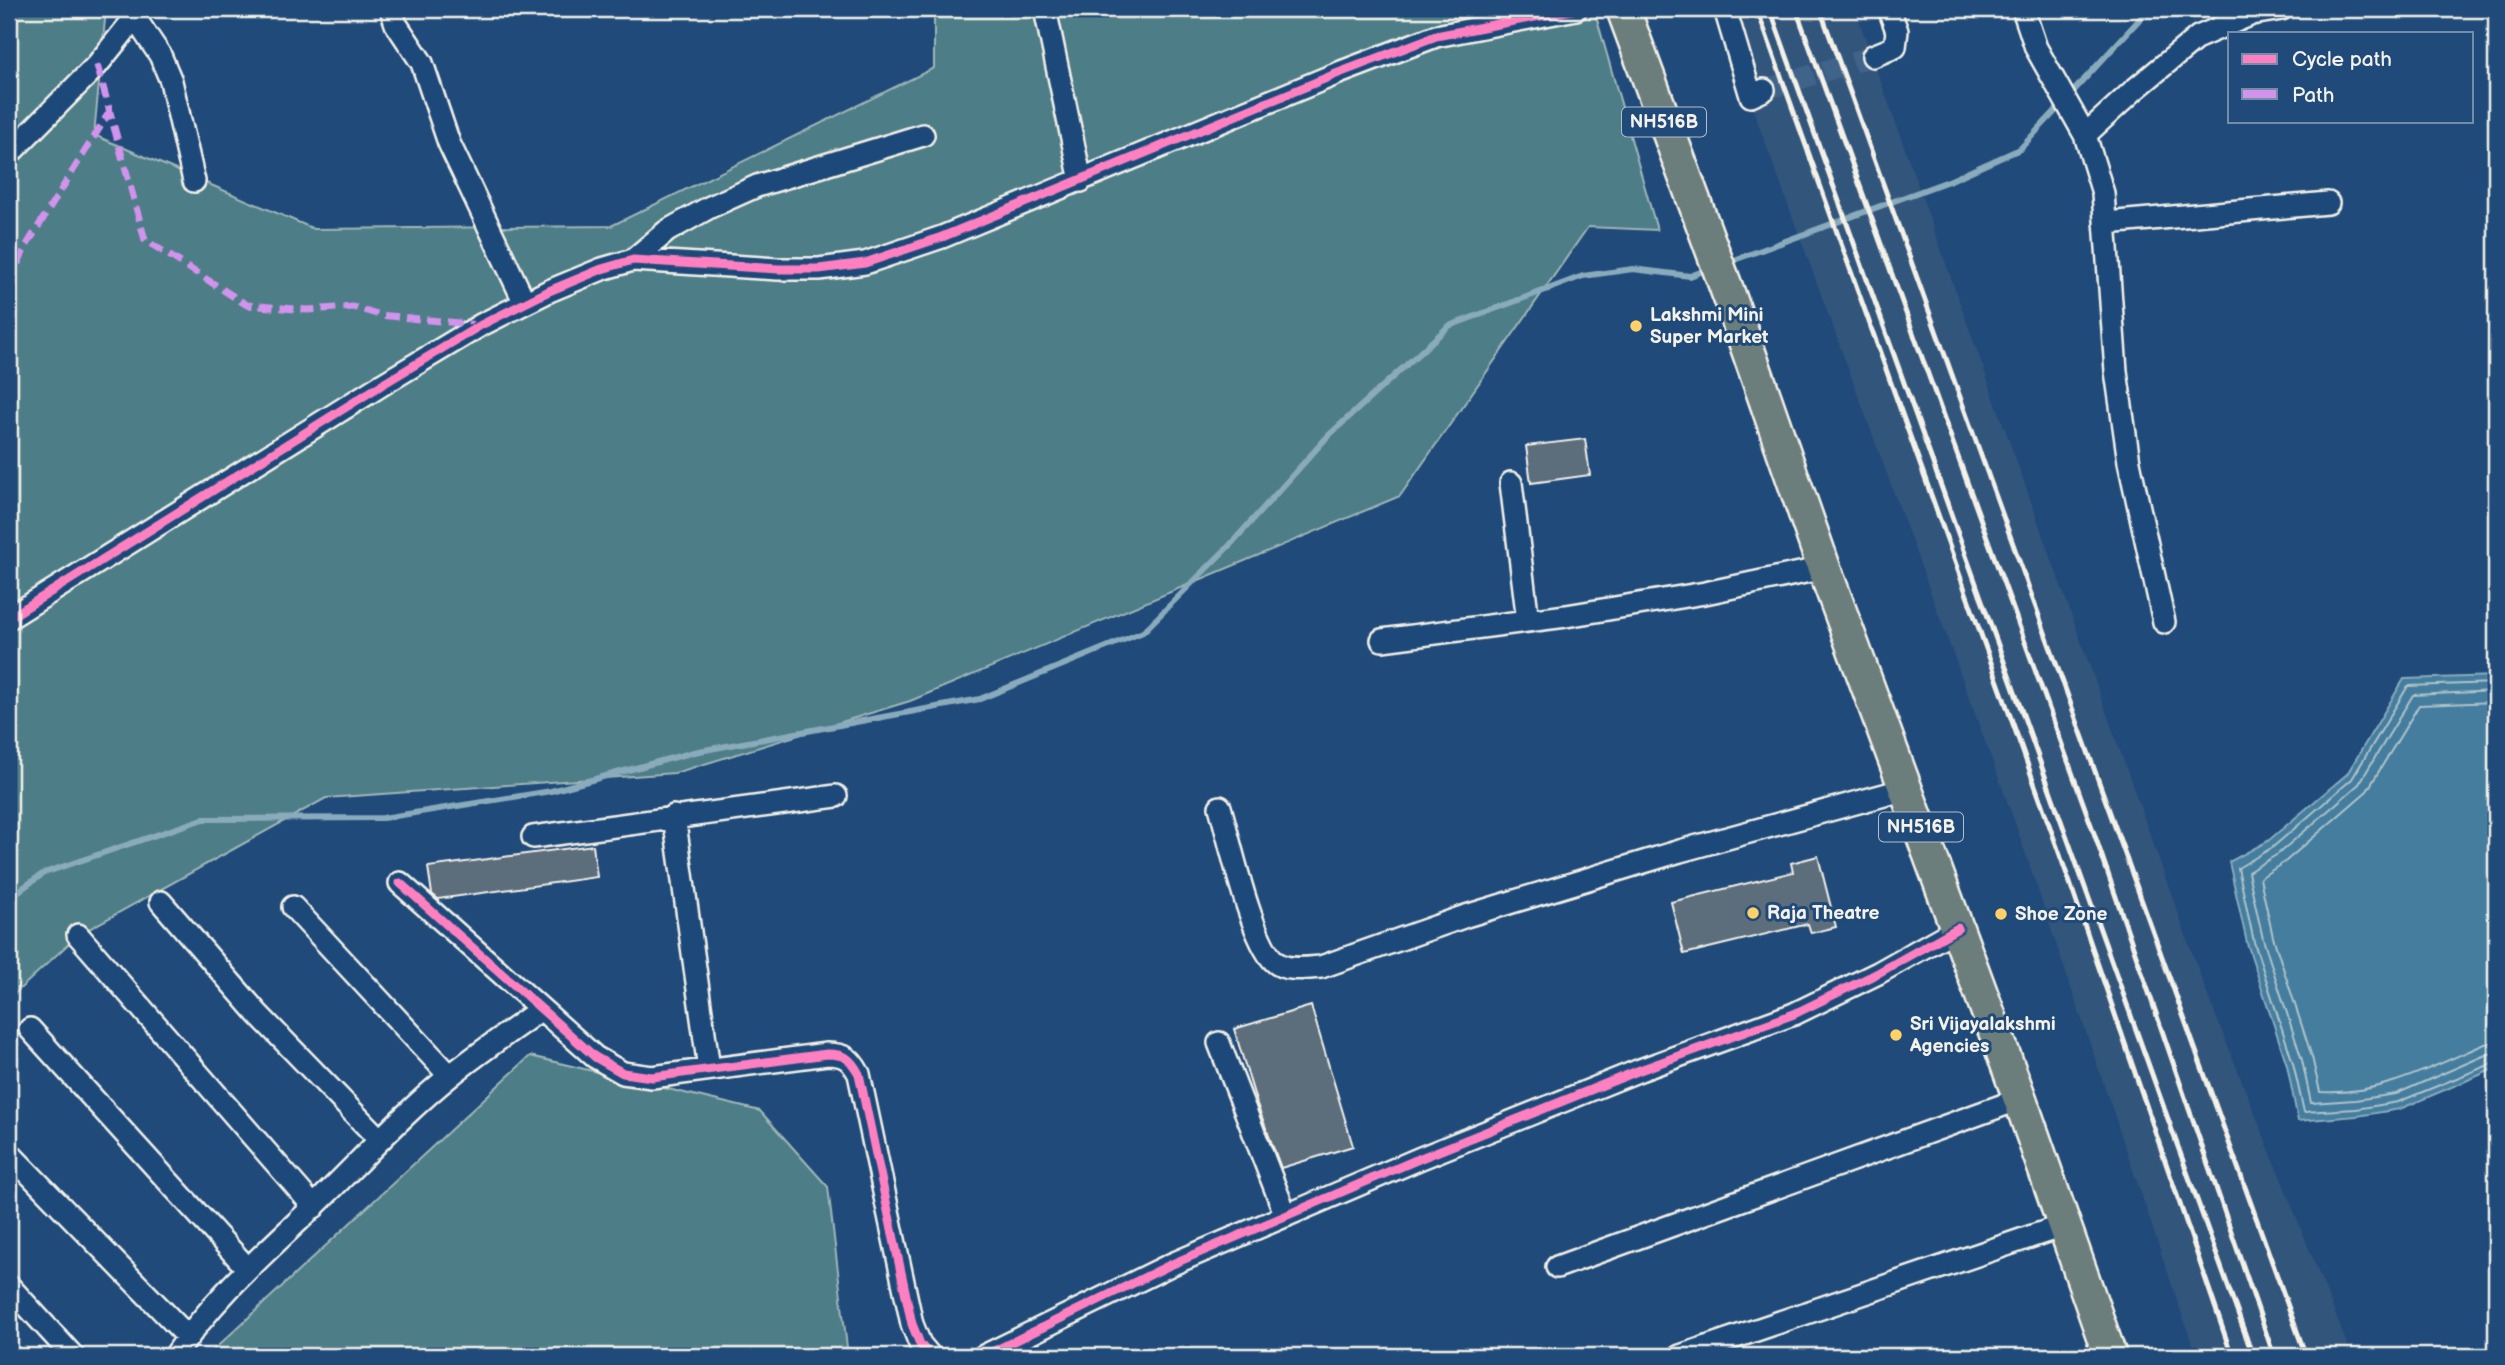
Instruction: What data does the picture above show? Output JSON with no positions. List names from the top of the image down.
{
  "streets": {
    "highway": ["NH516B"]
  },
  "places": [
    "Lakshmi Mini Super Market",
    "Raja Theatre",
    "Shoe Zone",
    "Sri Vijayalakshmi Agencies"
  ],
  "legend": ["Cycle path", "Path"]
}
